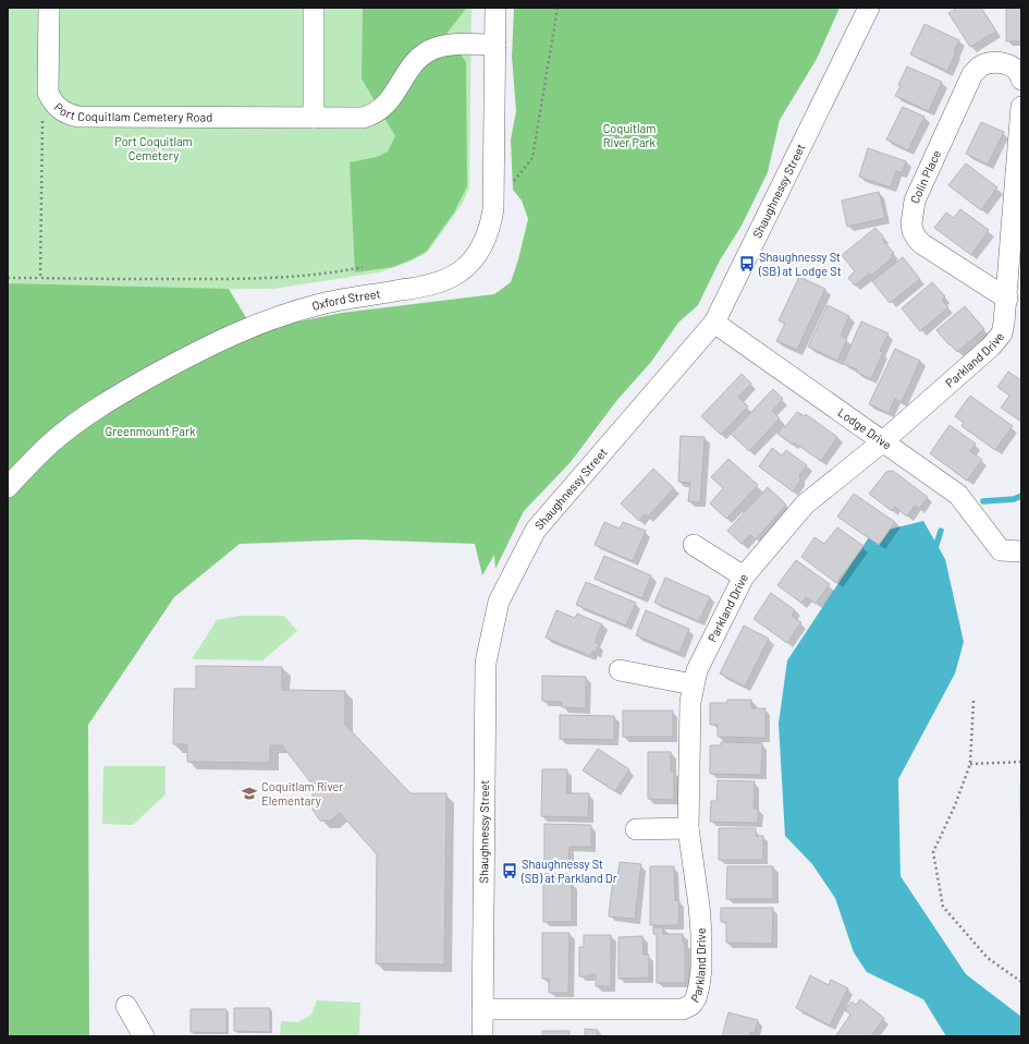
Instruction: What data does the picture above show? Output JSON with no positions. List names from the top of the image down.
{
  "streets": {
    "street": [
      "Port Coquitlam Cemetery Road",
      "Colin Place",
      "Shaughnessy Street",
      "Oxford Street",
      "Parkland Drive",
      "Lodge Drive"
    ]
  },
  "crossings": [
    ["Port Coquitlam Cemetery Road", "Oxford Street"],
    ["Colin Place", "Parkland Drive"],
    ["Shaughnessy Street", "Parkland Drive"],
    ["Shaughnessy Street", "Lodge Drive"],
    ["Parkland Drive", "Lodge Drive"]
  ],
  "parks": ["Coquitlam River Park", "Port Coquitlam Cemetery", "Greenmount Park"],
  "places": {
    "bus stop": ["Shaughnessy St (SB) at Lodge St", "Shaughnessy St (SB) at Parkland Dr"],
    "school or university": ["Coquitlam River Elementary"]
  }
}
